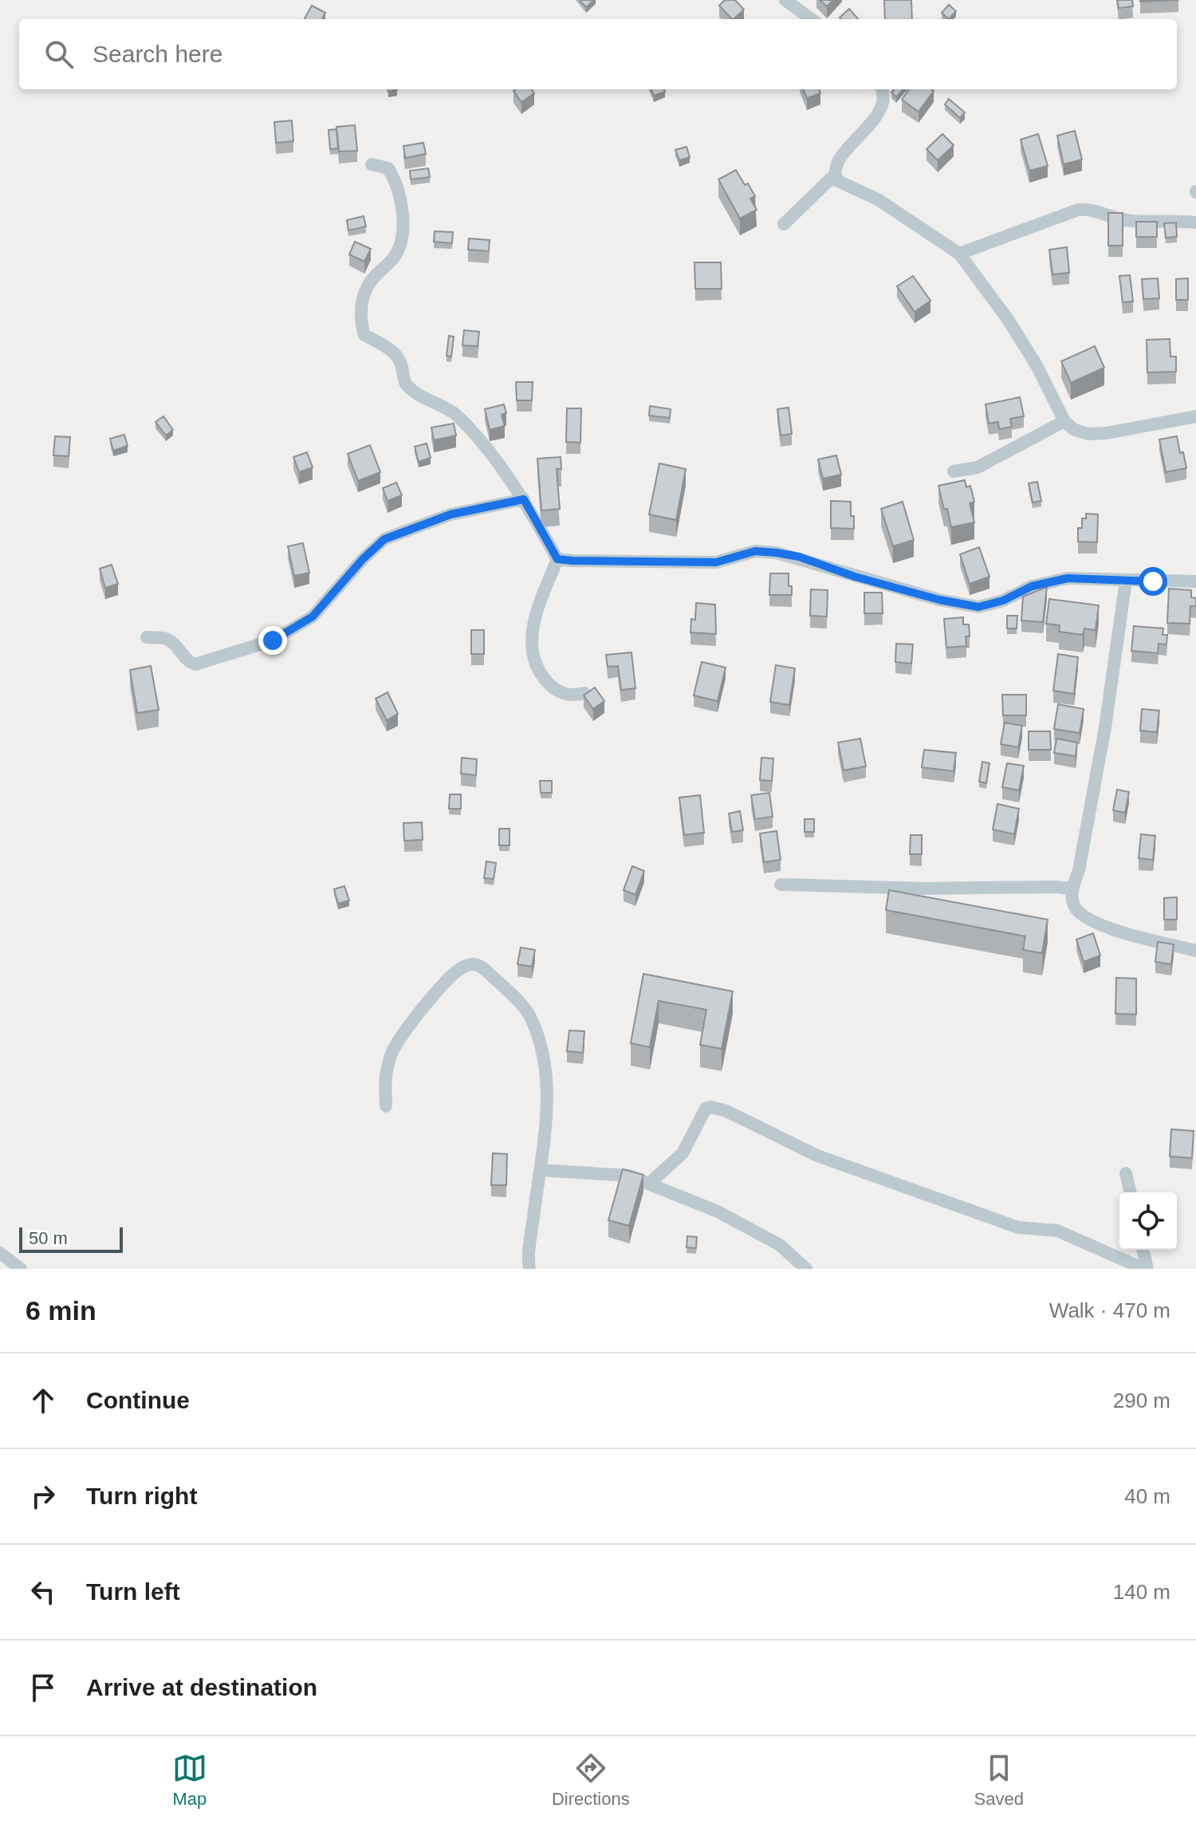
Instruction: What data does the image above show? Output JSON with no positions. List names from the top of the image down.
{
  "scale_bar": "50 m",
  "page": {
    "search": "Search here",
    "scale": "50 m",
    "heading": ["6 min", "Walk · 470 m"],
    "list": [
      ["Continue", "290 m"],
      ["Turn right", "40 m"],
      ["Turn left", "140 m"],
      "Arrive at destination"
    ],
    "nav": ["Map", "Directions", "Saved"]
  }
}
